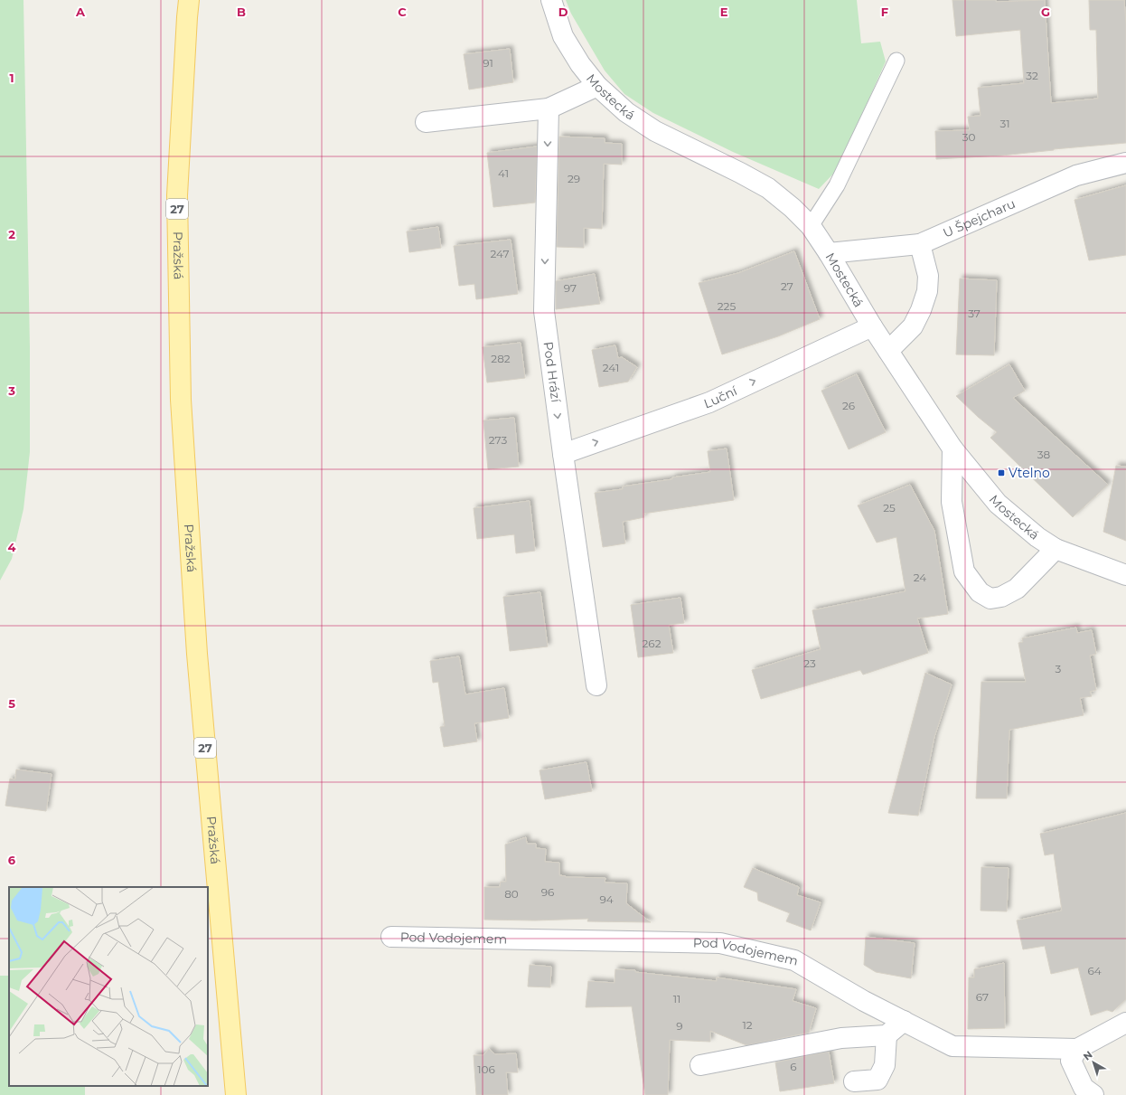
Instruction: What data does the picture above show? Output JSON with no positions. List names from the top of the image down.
{
  "streets": {
    "main road": ["27", "Pražská"],
    "street": [
      "Mostecká",
      "U Špejcharu",
      "Pod Hrází",
      "Luční",
      "Pod Vodojemem"
    ]
  },
  "crossings": [
    ["Mostecká", "U Špejcharu"],
    ["Mostecká", "Luční"],
    ["Pod Hrází", "Luční"]
  ],
  "one_way": ["Pod Hrází", "Luční"],
  "places": {
    "transit": ["Vtelno"]
  },
  "house_numbers": [
    "91",
    "32",
    "31",
    "30",
    "41",
    "29",
    "247",
    "27",
    "97",
    "225",
    "37",
    "282",
    "241",
    "26",
    "273",
    "38",
    "25",
    "24",
    "262",
    "23",
    "3",
    "96",
    "80",
    "94",
    "64",
    "67",
    "11",
    "12",
    "9",
    "6",
    "106"
  ],
  "north": "top left",
  "grid": {
    "columns": [
      "A",
      "B",
      "C",
      "D",
      "E",
      "F",
      "G"
    ],
    "rows": [
      "1",
      "2",
      "3",
      "4",
      "5",
      "6"
    ]
  }
}
